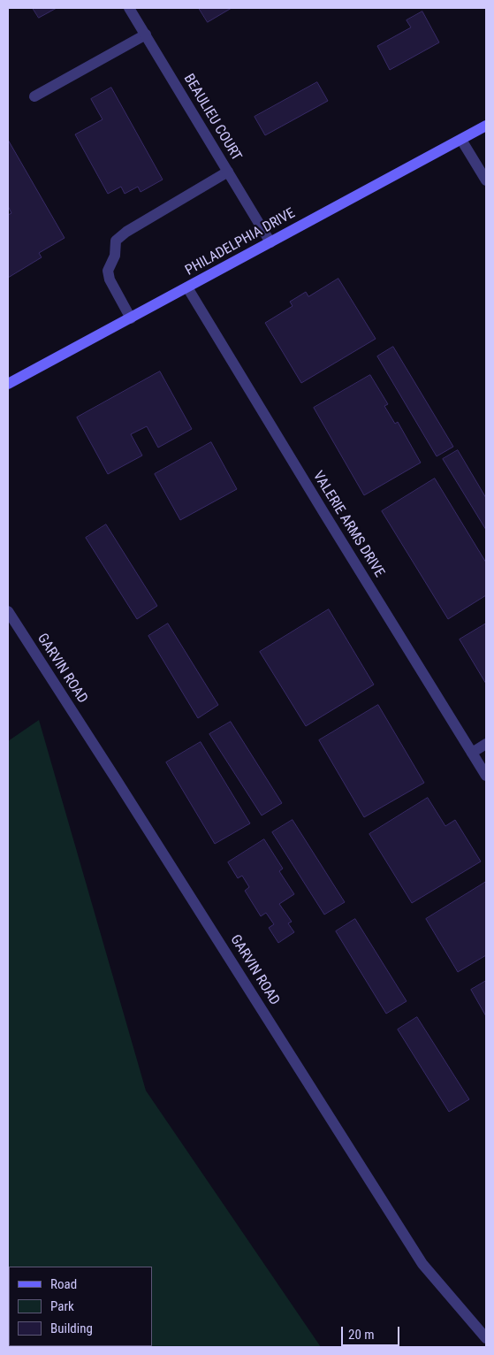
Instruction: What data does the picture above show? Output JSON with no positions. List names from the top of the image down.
{
  "streets": {
    "main road": ["PHILADELPHIA DRIVE"],
    "street": ["BEAULIEU COURT", "VALERIE ARMS DRIVE", "GARVIN ROAD"]
  },
  "crossings": [
    ["BEAULIEU COURT", "PHILADELPHIA DRIVE"],
    ["PHILADELPHIA DRIVE", "VALERIE ARMS DRIVE"]
  ],
  "legend": ["Road", "Park", "Building"],
  "scale_bar": "20 m"
}
